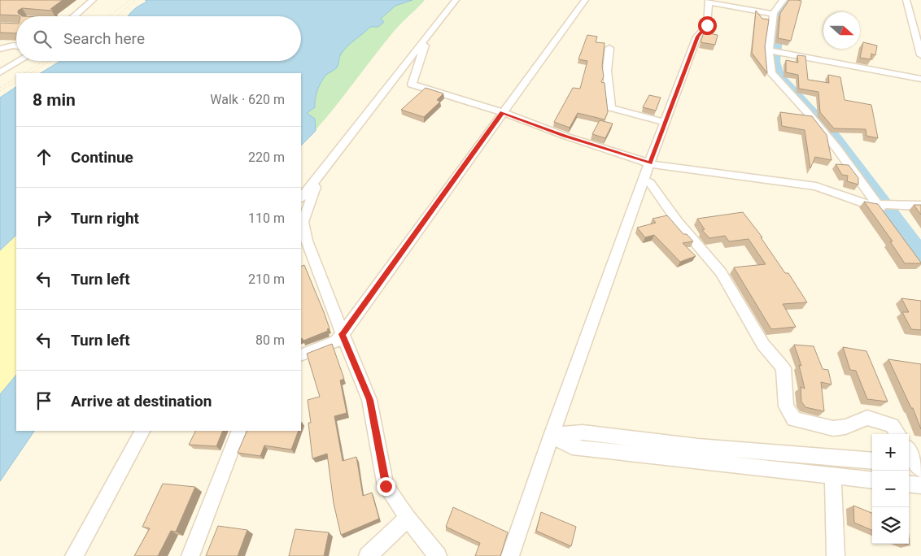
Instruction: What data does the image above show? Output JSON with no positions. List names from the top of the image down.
{
  "north": "right",
  "page": {
    "search": "Search here",
    "heading": ["8 min", "Walk · 620 m"],
    "list": [
      ["Continue", "220 m"],
      ["Turn right", "110 m"],
      ["Turn left", "210 m"],
      ["Turn left", "80 m"],
      "Arrive at destination"
    ],
    "map_buttons": ["+", "−"]
  }
}
